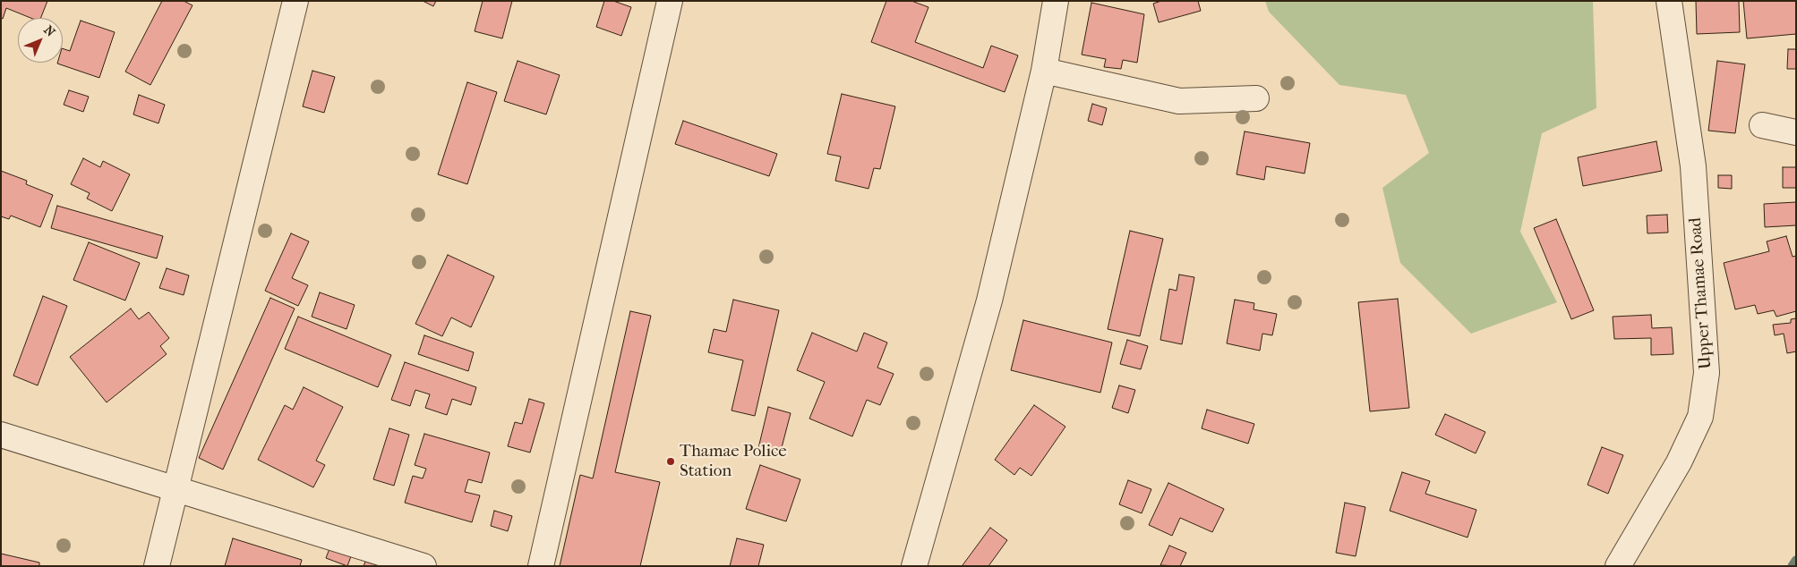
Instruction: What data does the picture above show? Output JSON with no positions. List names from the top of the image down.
{
  "streets": {
    "street": ["Upper Thamae Road"]
  },
  "places": ["Thamae Police Station"],
  "north": "top right"
}
